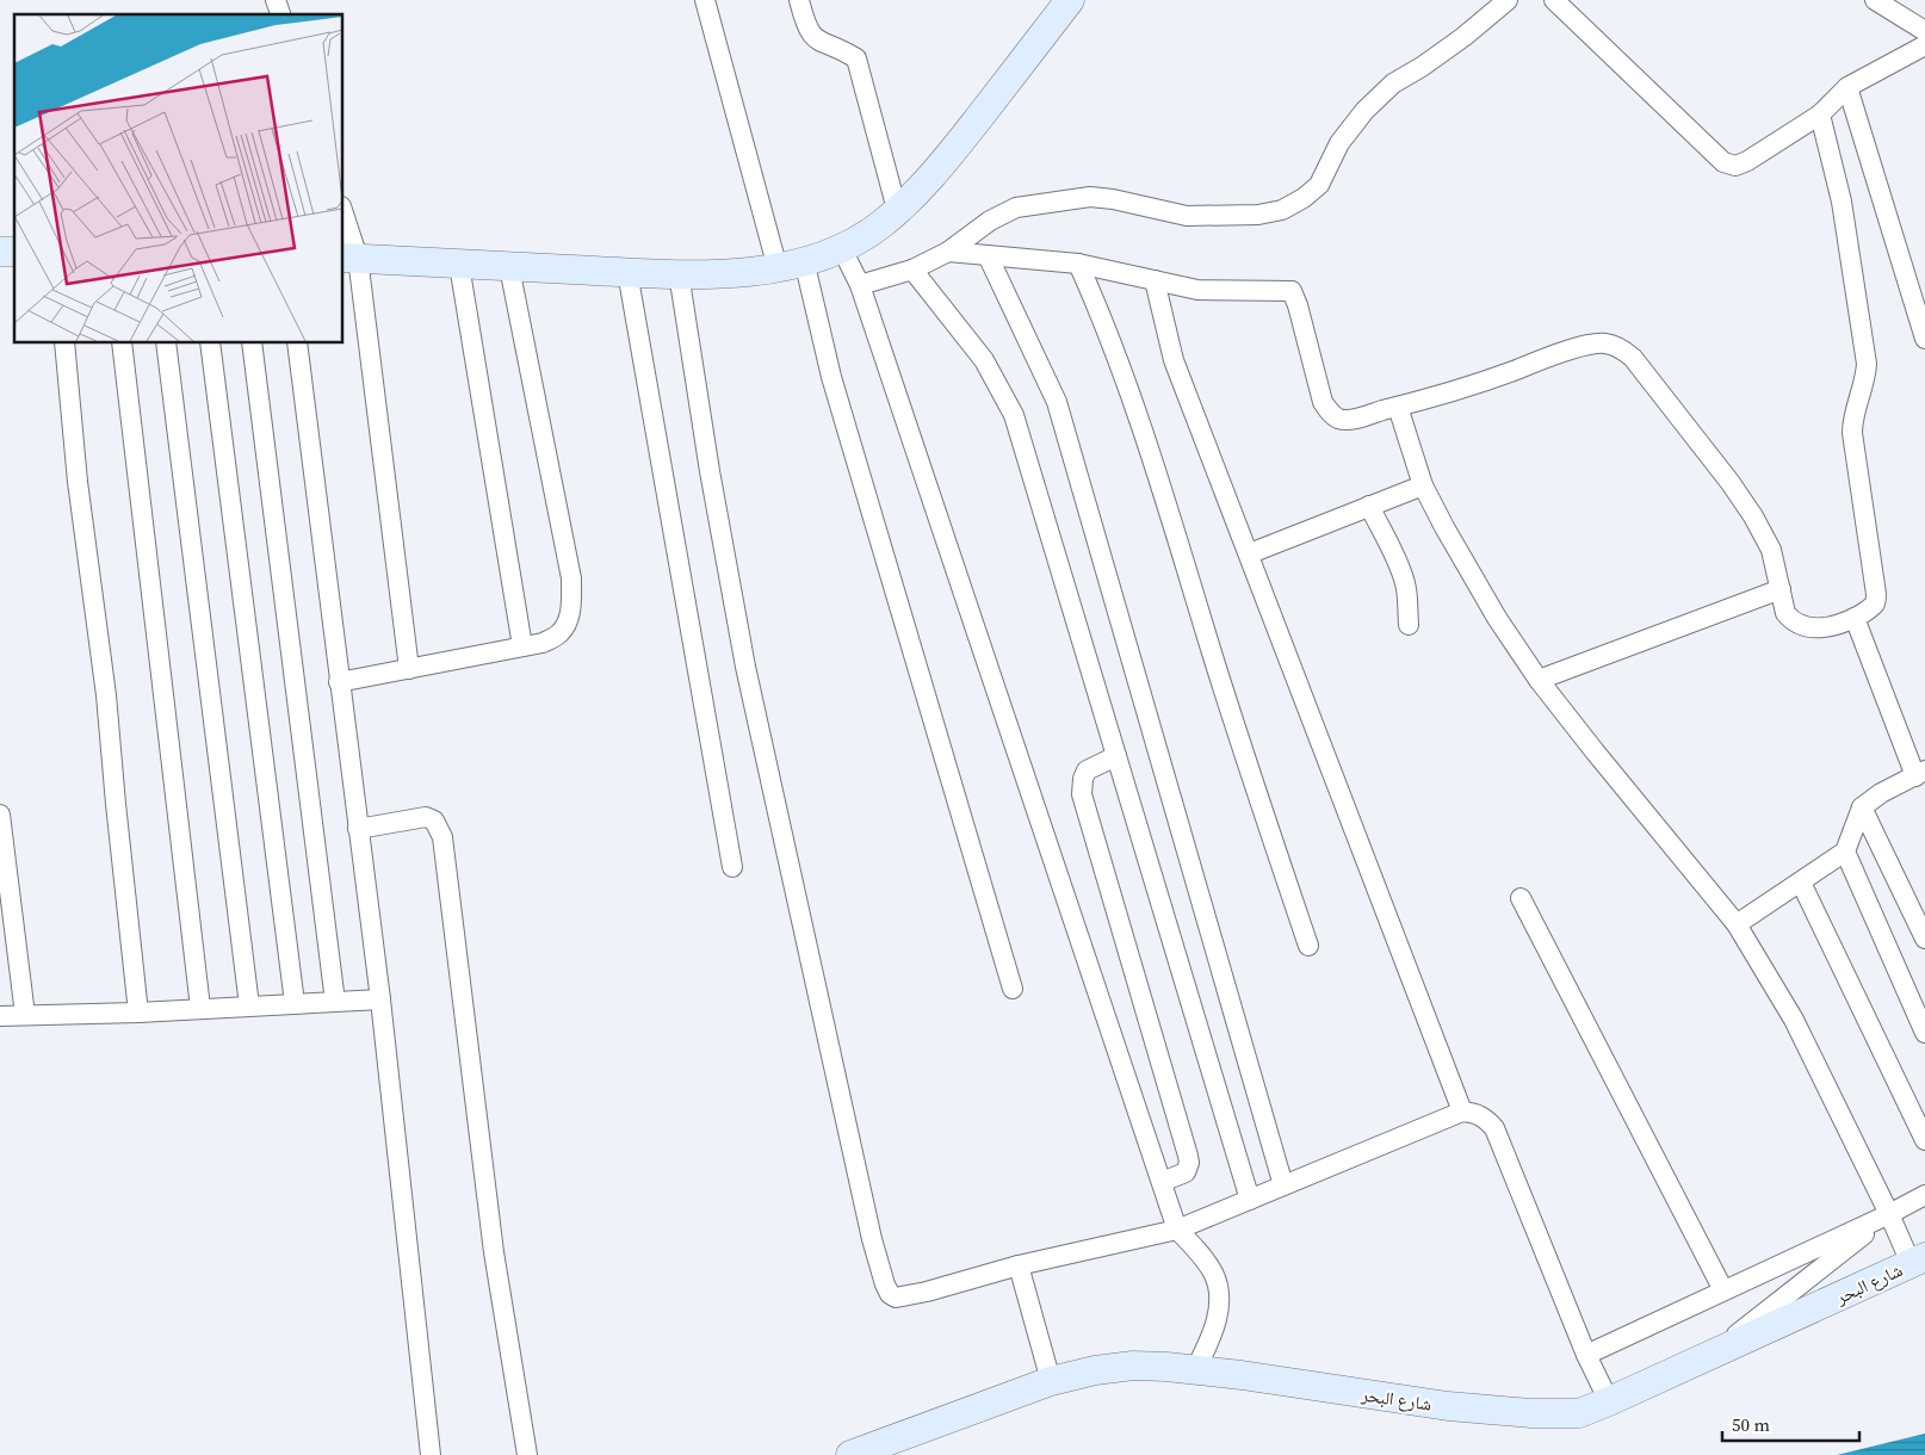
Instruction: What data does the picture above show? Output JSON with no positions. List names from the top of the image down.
{
  "streets": {
    "street": ["شارع البحر"]
  },
  "scale_bar": "50 m"
}
